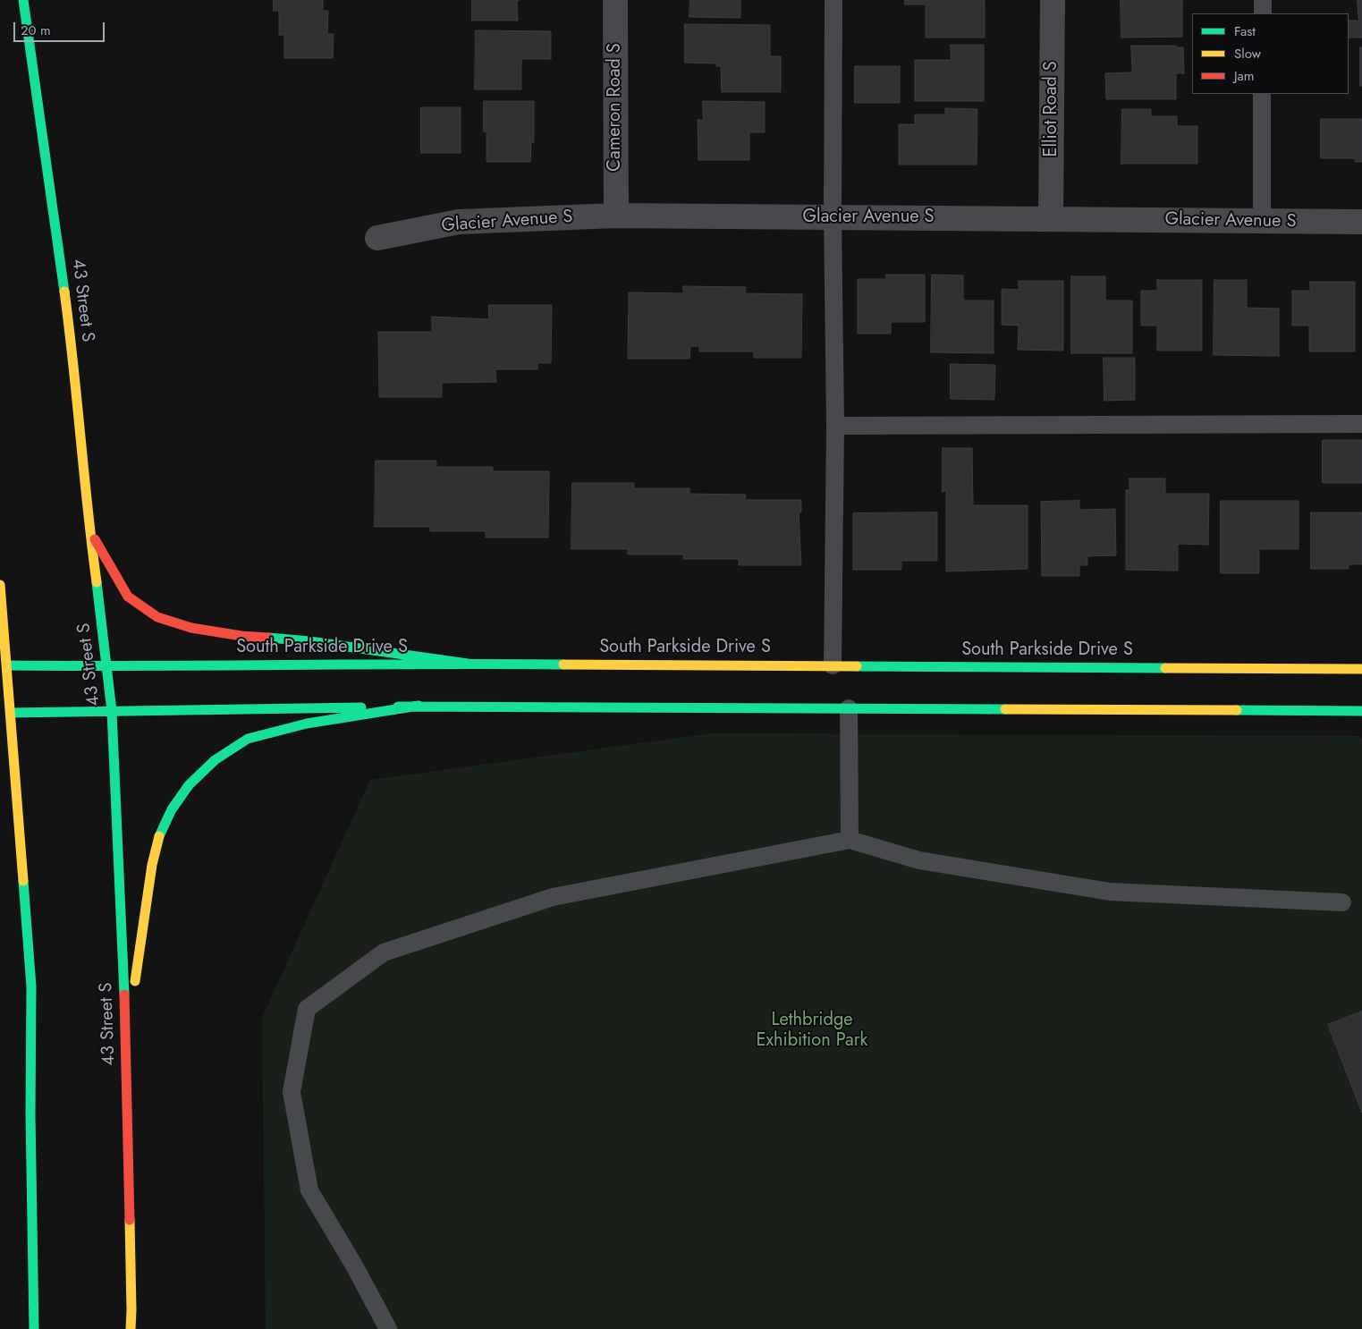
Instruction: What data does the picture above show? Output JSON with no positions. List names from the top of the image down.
{
  "streets": {
    "main road": ["43 Street S", "South Parkside Drive S"],
    "street": ["Cameron Road S", "Elliot Road S", "Glacier Avenue S"]
  },
  "crossings": [
    ["Cameron Road S", "Glacier Avenue S"],
    ["Elliot Road S", "Glacier Avenue S"],
    ["43 Street S", "South Parkside Drive S"]
  ],
  "parks": ["Lethbridge Exhibition Park"],
  "legend": ["Fast", "Slow", "Jam"],
  "scale_bar": "20 m"
}
